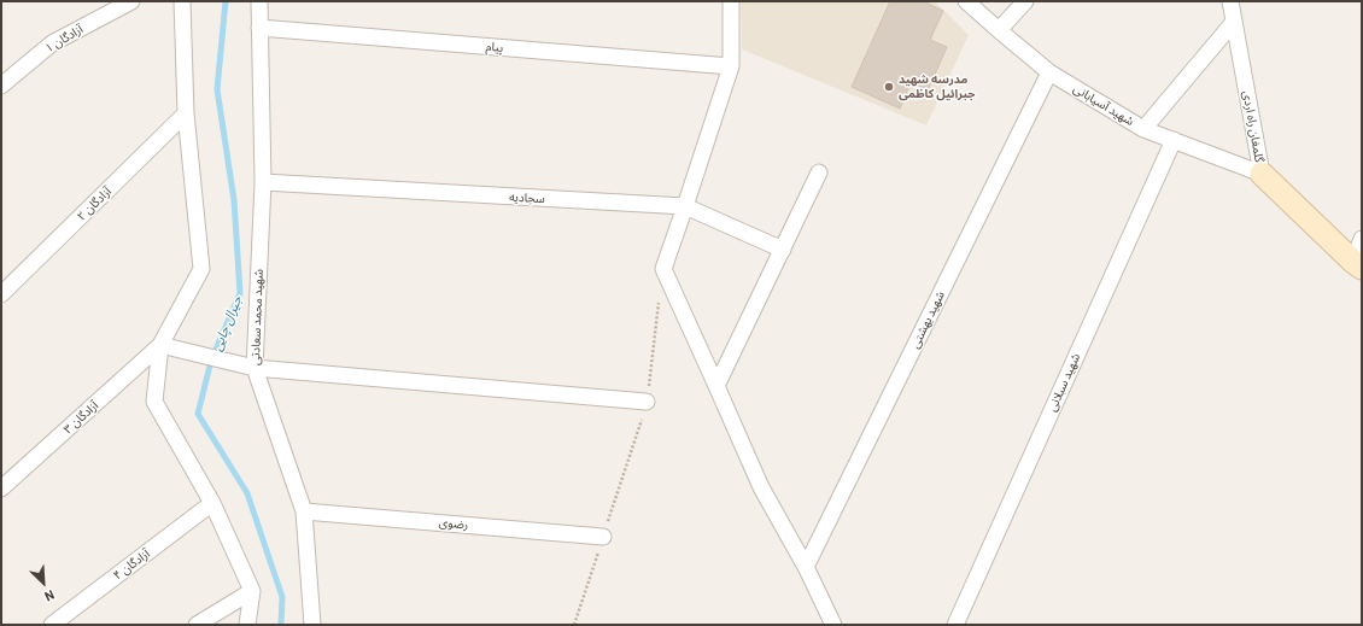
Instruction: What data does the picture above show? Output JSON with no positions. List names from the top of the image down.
{
  "streets": {
    "street": [
      "آزادگان ۱",
      "پیام",
      "شهید آسیابانی",
      "گلمغان راه اردی",
      "سجادیه",
      "آزادگان ۲",
      "شهید محمد سعادتی",
      "شهید بهشتی",
      "شهید سبلانی",
      "آزادگان ۳",
      "رضوی",
      "آزادگان ۴"
    ]
  },
  "crossings": [
    ["پیام", "شهید محمد سعادتی"],
    ["شهید آسیابانی", "گلمغان راه اردی"],
    ["شهید آسیابانی", "شهید بهشتی"],
    ["شهید آسیابانی", "شهید سبلانی"],
    ["سجادیه", "شهید محمد سعادتی"],
    ["شهید محمد سعادتی", "رضوی"]
  ],
  "water": ["جیرال چایی"],
  "places": ["مدرسه شهید جبرائیل کاظمی"],
  "north": "bottom right"
}
